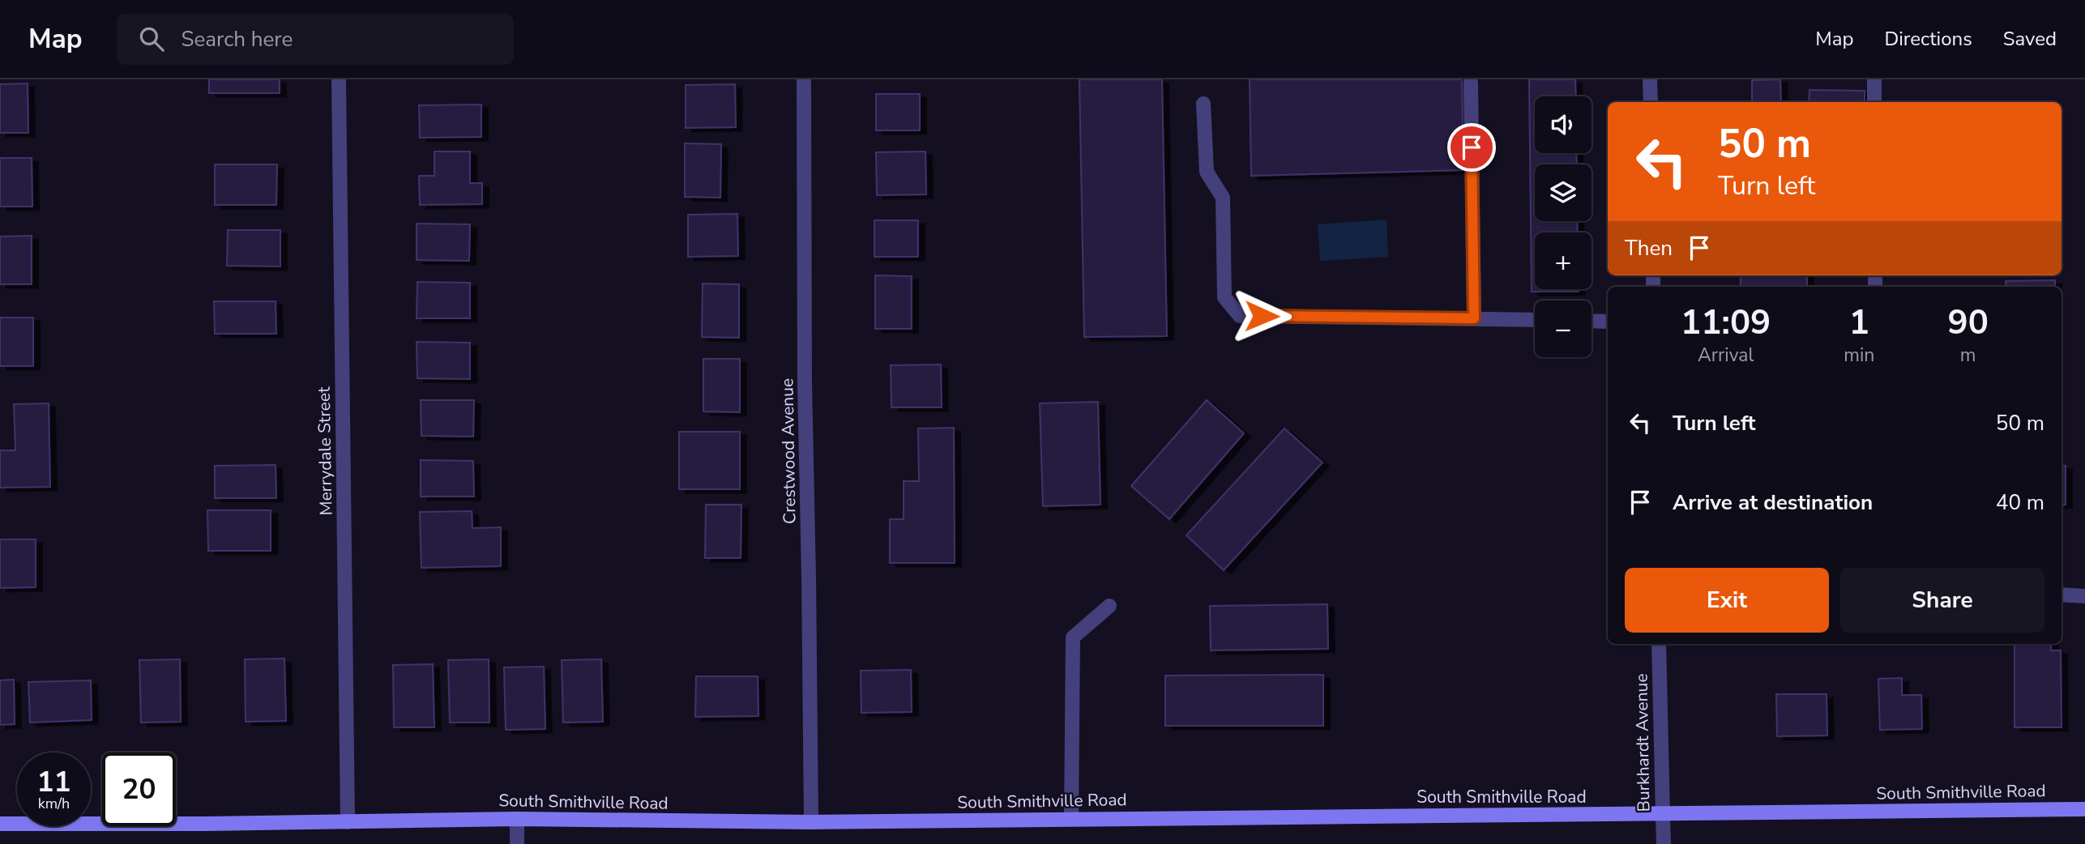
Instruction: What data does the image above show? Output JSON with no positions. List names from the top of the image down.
{
  "streets": {
    "main road": ["South Smithville Road"],
    "street": ["Merrydale Street", "Crestwood Avenue", "Burkhardt Avenue"]
  },
  "crossings": [
    ["Merrydale Street", "South Smithville Road"],
    ["Crestwood Avenue", "South Smithville Road"],
    ["Burkhardt Avenue", "South Smithville Road"]
  ],
  "page": {
    "header": "Map",
    "search": "Search here",
    "nav": ["Map", "Directions", "Saved"],
    "map_buttons": ["+", "−"],
    "turn": ["50 m", "Turn left"],
    "then": "Then",
    "eta": [
      "11:09",
      "Arrival",
      "1",
      "min",
      "90",
      "m"
    ],
    "list": [
      {
        "name": "Turn left",
        "value": "50 m"
      },
      {
        "name": "Arrive at destination",
        "value": "40 m"
      }
    ],
    "buttons": ["Exit", "Share"],
    "speed": "11 km/h",
    "limit": "20"
  }
}
